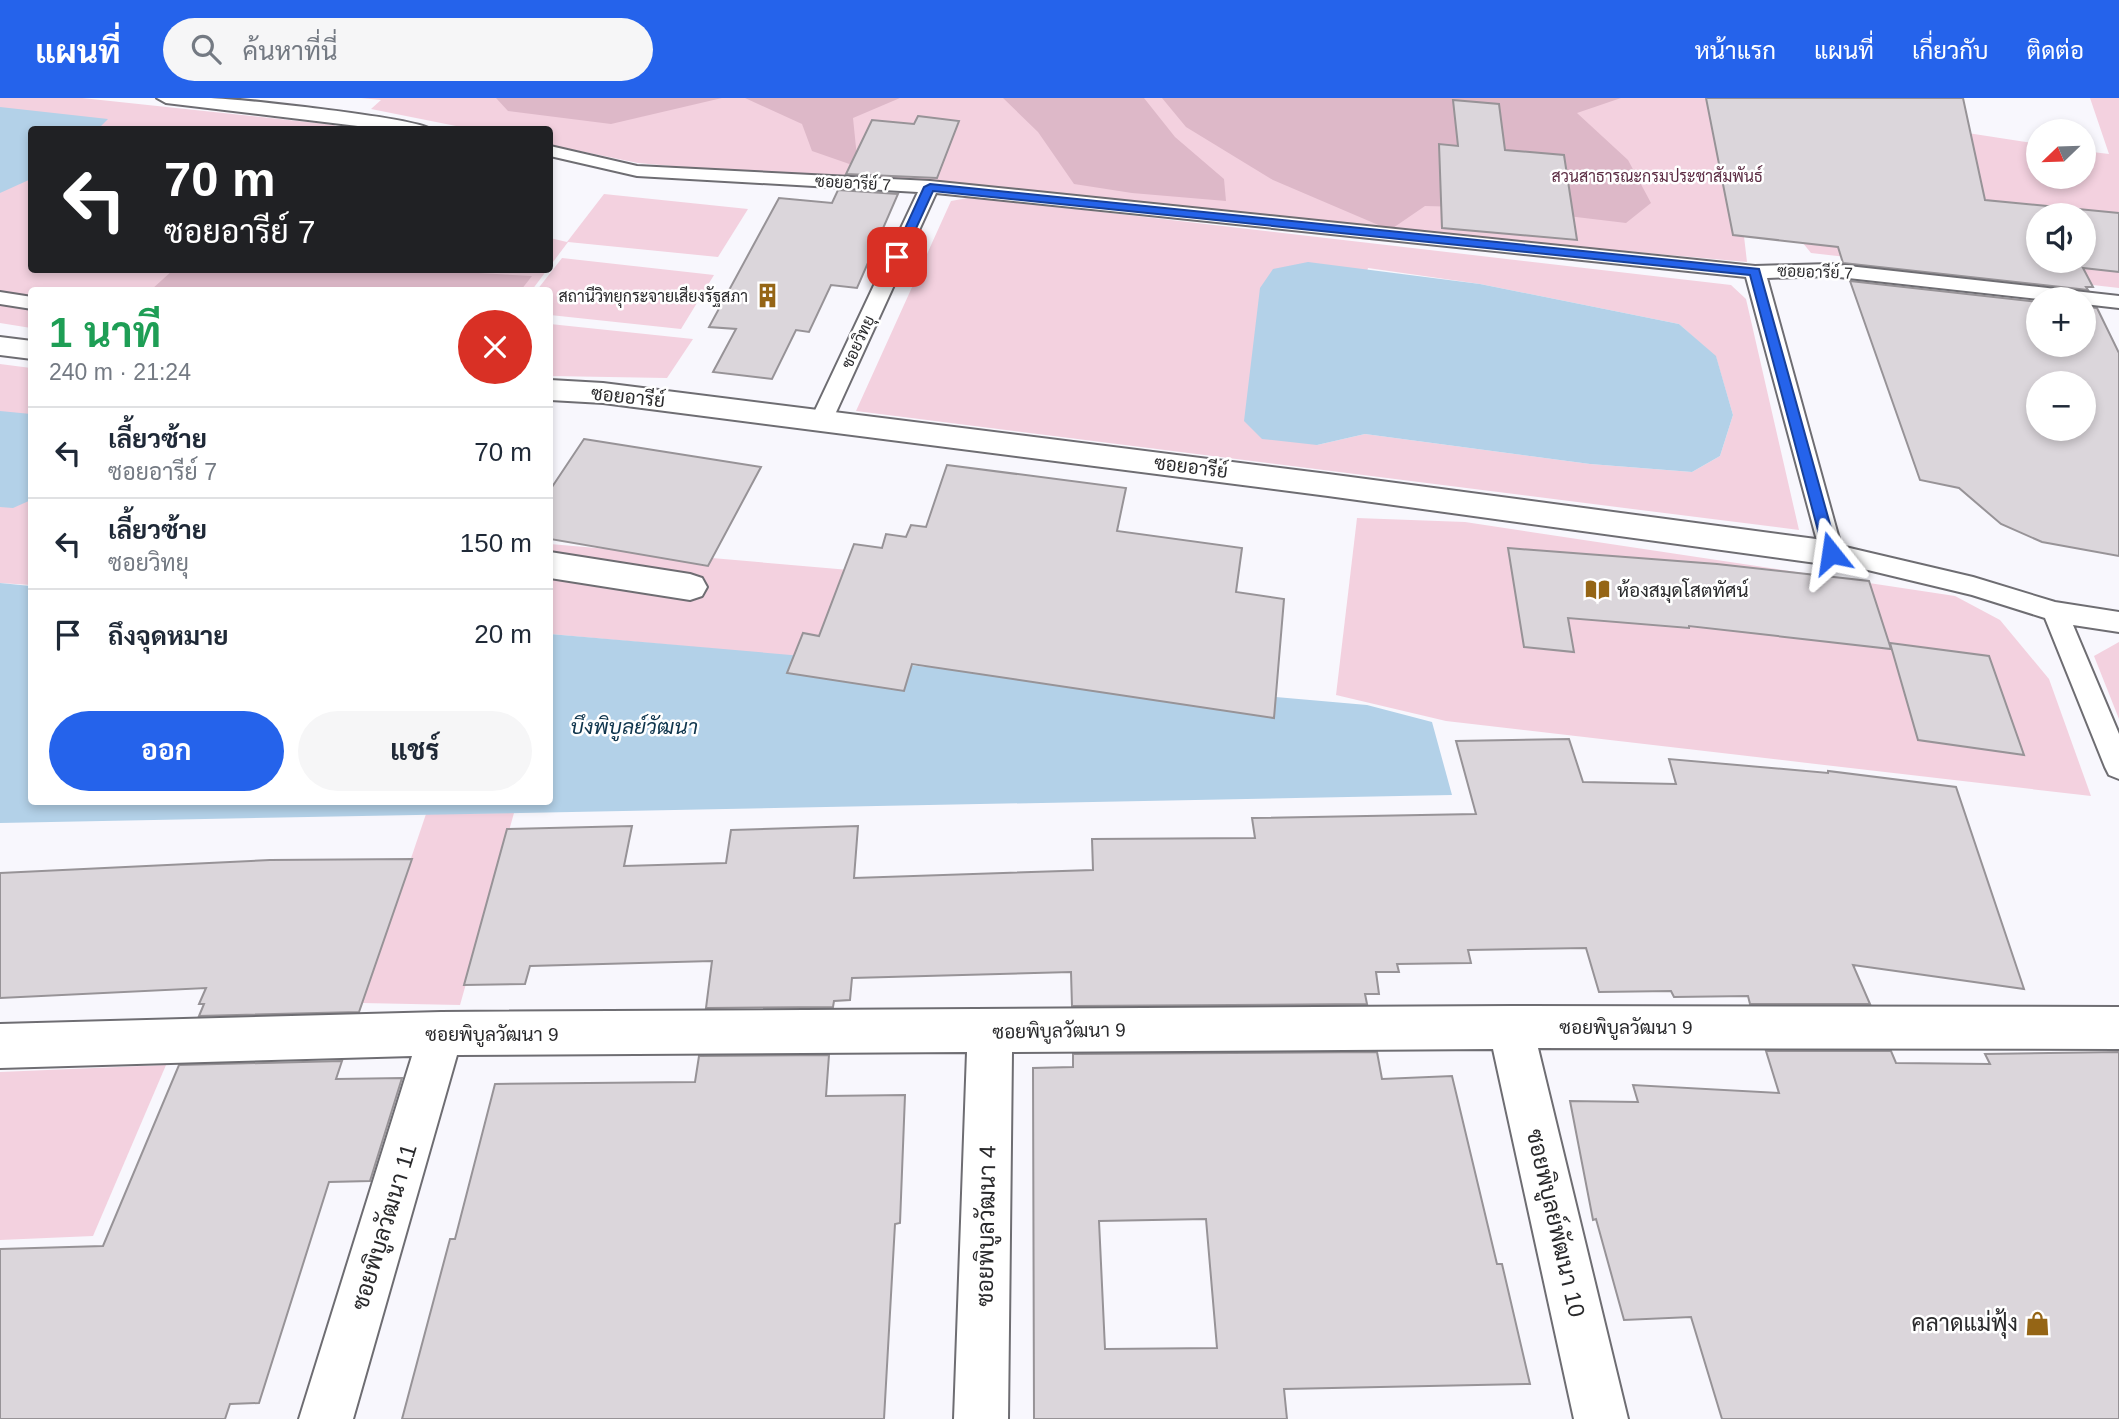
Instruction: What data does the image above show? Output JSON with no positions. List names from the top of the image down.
{
  "streets": {
    "street": [
      "ซอยอารีย์",
      "ซอยพิบูลวัฒนา 9",
      "ซอยพิบูลย์พัฒนา 10",
      "ซอยพิบูลวัฒนา 4",
      "ซอยพิบูลวัฒนา 11"
    ],
    "lane": ["ซอยอารีย์ 7", "ซอยวิทยุ"]
  },
  "crossings": [
    ["ซอยอารีย์ 7", "ซอยวิทยุ"],
    ["ซอยวิทยุ", "ซอยอารีย์"],
    ["ซอยพิบูลวัฒนา 9", "ซอยพิบูลย์พัฒนา 10"],
    ["ซอยพิบูลวัฒนา 9", "ซอยพิบูลวัฒนา 4"],
    ["ซอยพิบูลวัฒนา 9", "ซอยพิบูลวัฒนา 11"]
  ],
  "water": ["บึงพิบูลย์วัฒนา"],
  "parks": ["สวนสาธารณะกรมประชาสัมพันธ์"],
  "places": {
    "building": ["สถานีวิทยุกระจายเสียงรัฐสภา"],
    "library": ["ห้องสมุดโสตทัศน์"],
    "shop": ["คลาดแม่ฟุ้ง"]
  },
  "north": "bottom left",
  "page": {
    "header": "แผนที่",
    "search": "ค้นหาที่นี่",
    "nav": [
      "หน้าแรก",
      "แผนที่",
      "เกี่ยวกับ",
      "ติดต่อ"
    ],
    "map_buttons": ["+", "−"],
    "turn": ["70 m", "ซอยอารีย์ 7"],
    "heading": ["1 นาที", "240 m · 21:24"],
    "list": [
      {
        "name": "เลี้ยวซ้าย",
        "note": "ซอยอารีย์ 7",
        "value": "70 m"
      },
      {
        "name": "เลี้ยวซ้าย",
        "note": "ซอยวิทยุ",
        "value": "150 m"
      },
      {
        "name": "ถึงจุดหมาย",
        "value": "20 m"
      }
    ],
    "buttons": ["ออก", "แชร์"]
  }
}
